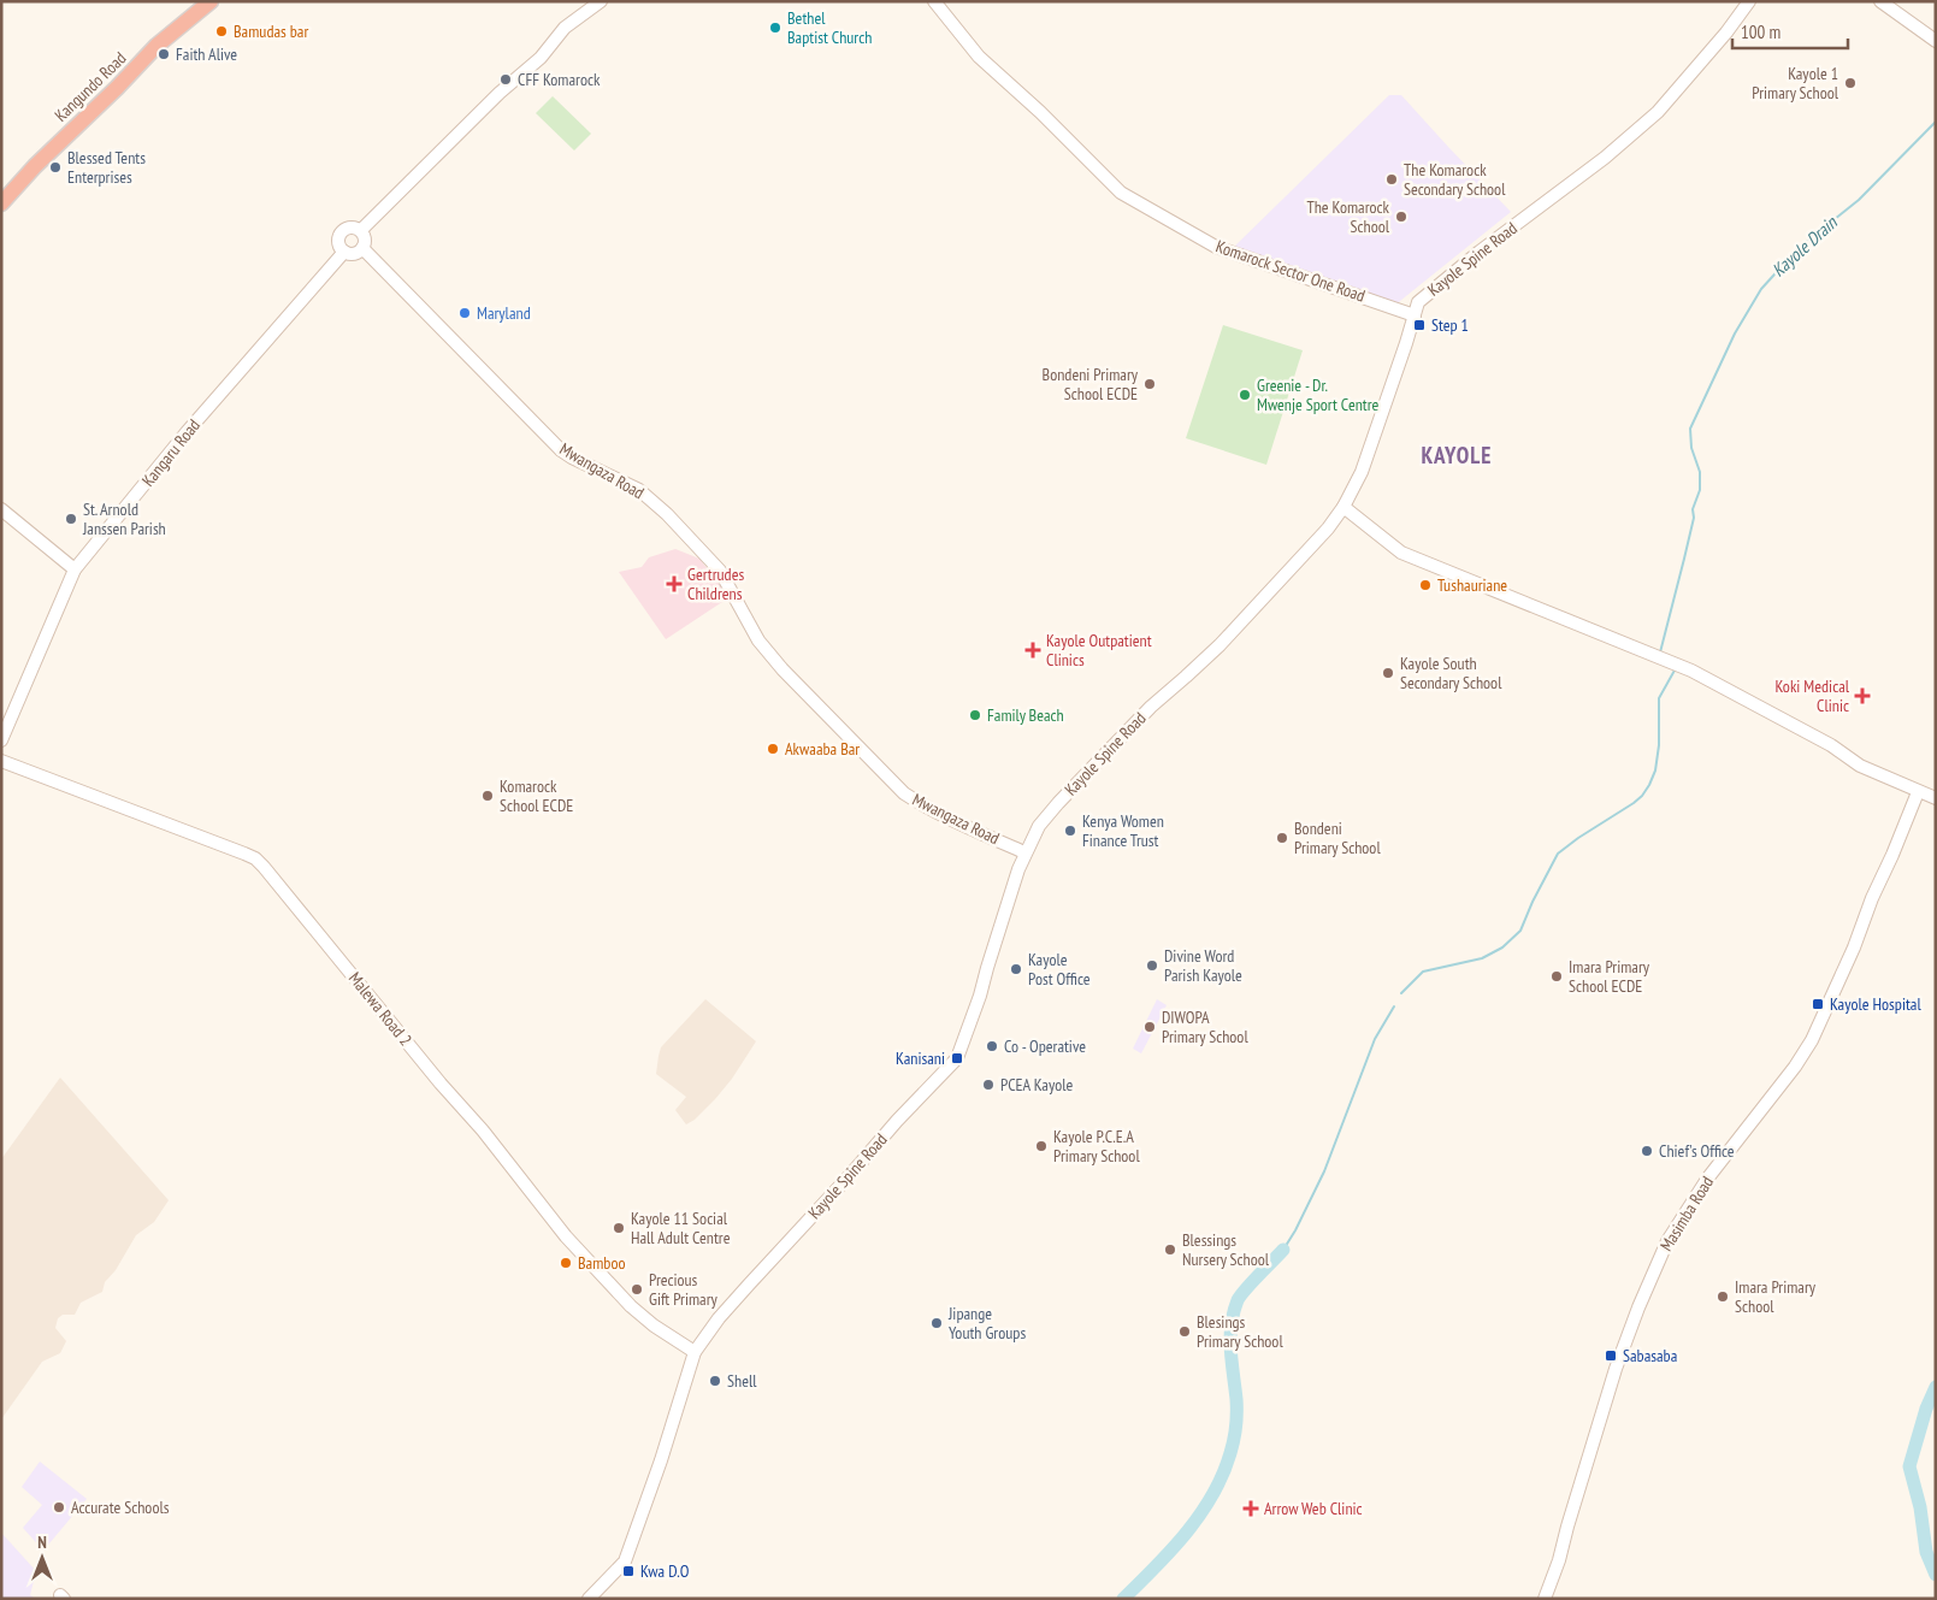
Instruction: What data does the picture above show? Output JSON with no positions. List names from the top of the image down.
{
  "streets": {
    "highway": ["Kangundo Road"],
    "main road": [
      "Kayole Spine Road",
      "Komarock Sector One Road",
      "Kangaru Road",
      "Mwangaza Road",
      "Malewa Road 2",
      "Masimba Road"
    ]
  },
  "crossings": [
    ["Kayole Spine Road", "Komarock Sector One Road"],
    ["Kayole Spine Road", "Mwangaza Road"],
    ["Kayole Spine Road", "Malewa Road 2"],
    ["Kangaru Road", "Mwangaza Road"]
  ],
  "districts": ["KAYOLE"],
  "water": ["Kayole Drain"],
  "places": {
    "other": [
      "Bethel Baptist Church",
      "Bamudas bar",
      "Faith Alive",
      "CFF Komarock",
      "Kayole 1 Primary School",
      "Blessed Tents Enterprises",
      "The Komarock Secondary School",
      "The Komarock School",
      "Maryland",
      "Bondeni Primary School ECDE",
      "Greenie - Dr. Mwenje Sport Centre",
      "St. Arnold Janssen Parish",
      "Tushauriane",
      "Kayole South Secondary School",
      "Family Beach",
      "Akwaaba Bar",
      "Komarock School ECDE",
      "Kenya Women Finance Trust",
      "Bondeni Primary School",
      "Divine Word Parish Kayole",
      "Kayole Post Office",
      "Imara Primary School ECDE",
      "DIWOPA Primary School",
      "Co - Operative",
      "PCEA Kayole",
      "Kayole P.C.E.A Primary School",
      "Chief's Office",
      "Kayole 11 Social Hall Adult Centre",
      "Blessings Nursery School",
      "Bamboo",
      "Precious Gift Primary",
      "Imara Primary School",
      "Jipange Youth Groups",
      "Blesings Primary School",
      "Shell",
      "Accurate Schools"
    ],
    "transit": [
      "Step 1",
      "Kayole Hospital",
      "Kanisani",
      "Sabasaba",
      "Kwa D.O"
    ],
    "health": [
      "Gertrudes Childrens",
      "Kayole Outpatient Clinics",
      "Koki Medical Clinic",
      "Arrow Web Clinic"
    ]
  },
  "scale_bar": "100 m",
  "north": "top"
}
